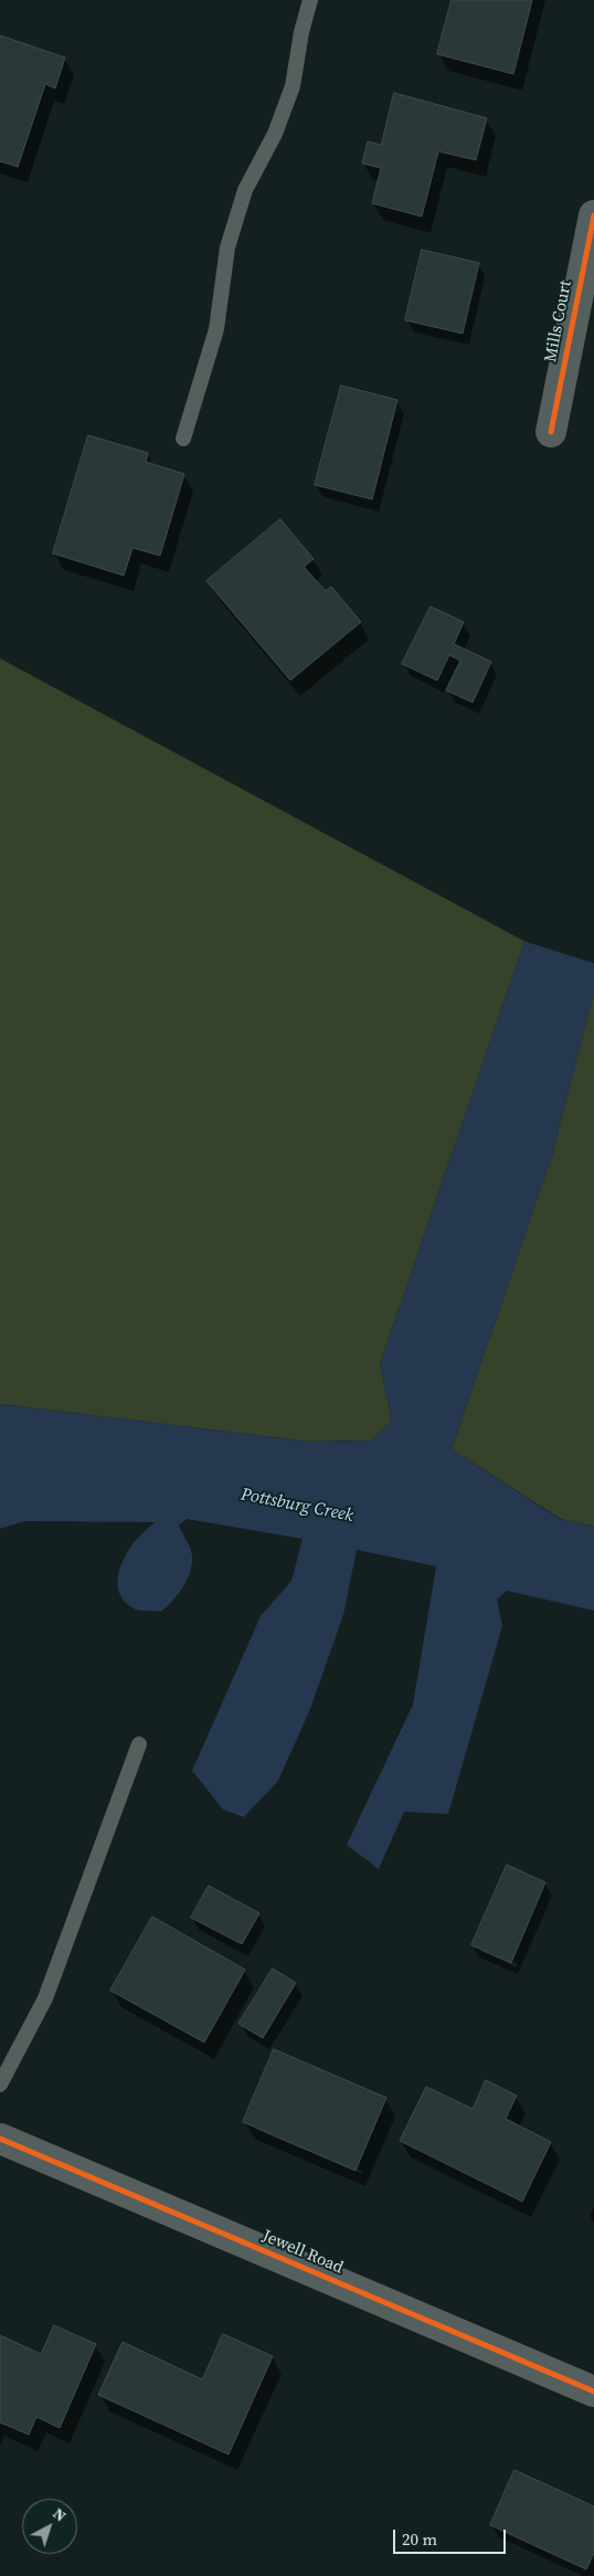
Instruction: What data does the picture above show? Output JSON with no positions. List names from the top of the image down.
{
  "streets": {
    "street": ["Mills Court", "Jewell Road"]
  },
  "water": ["Pottsburg Creek"],
  "scale_bar": "20 m",
  "north": "top right"
}
